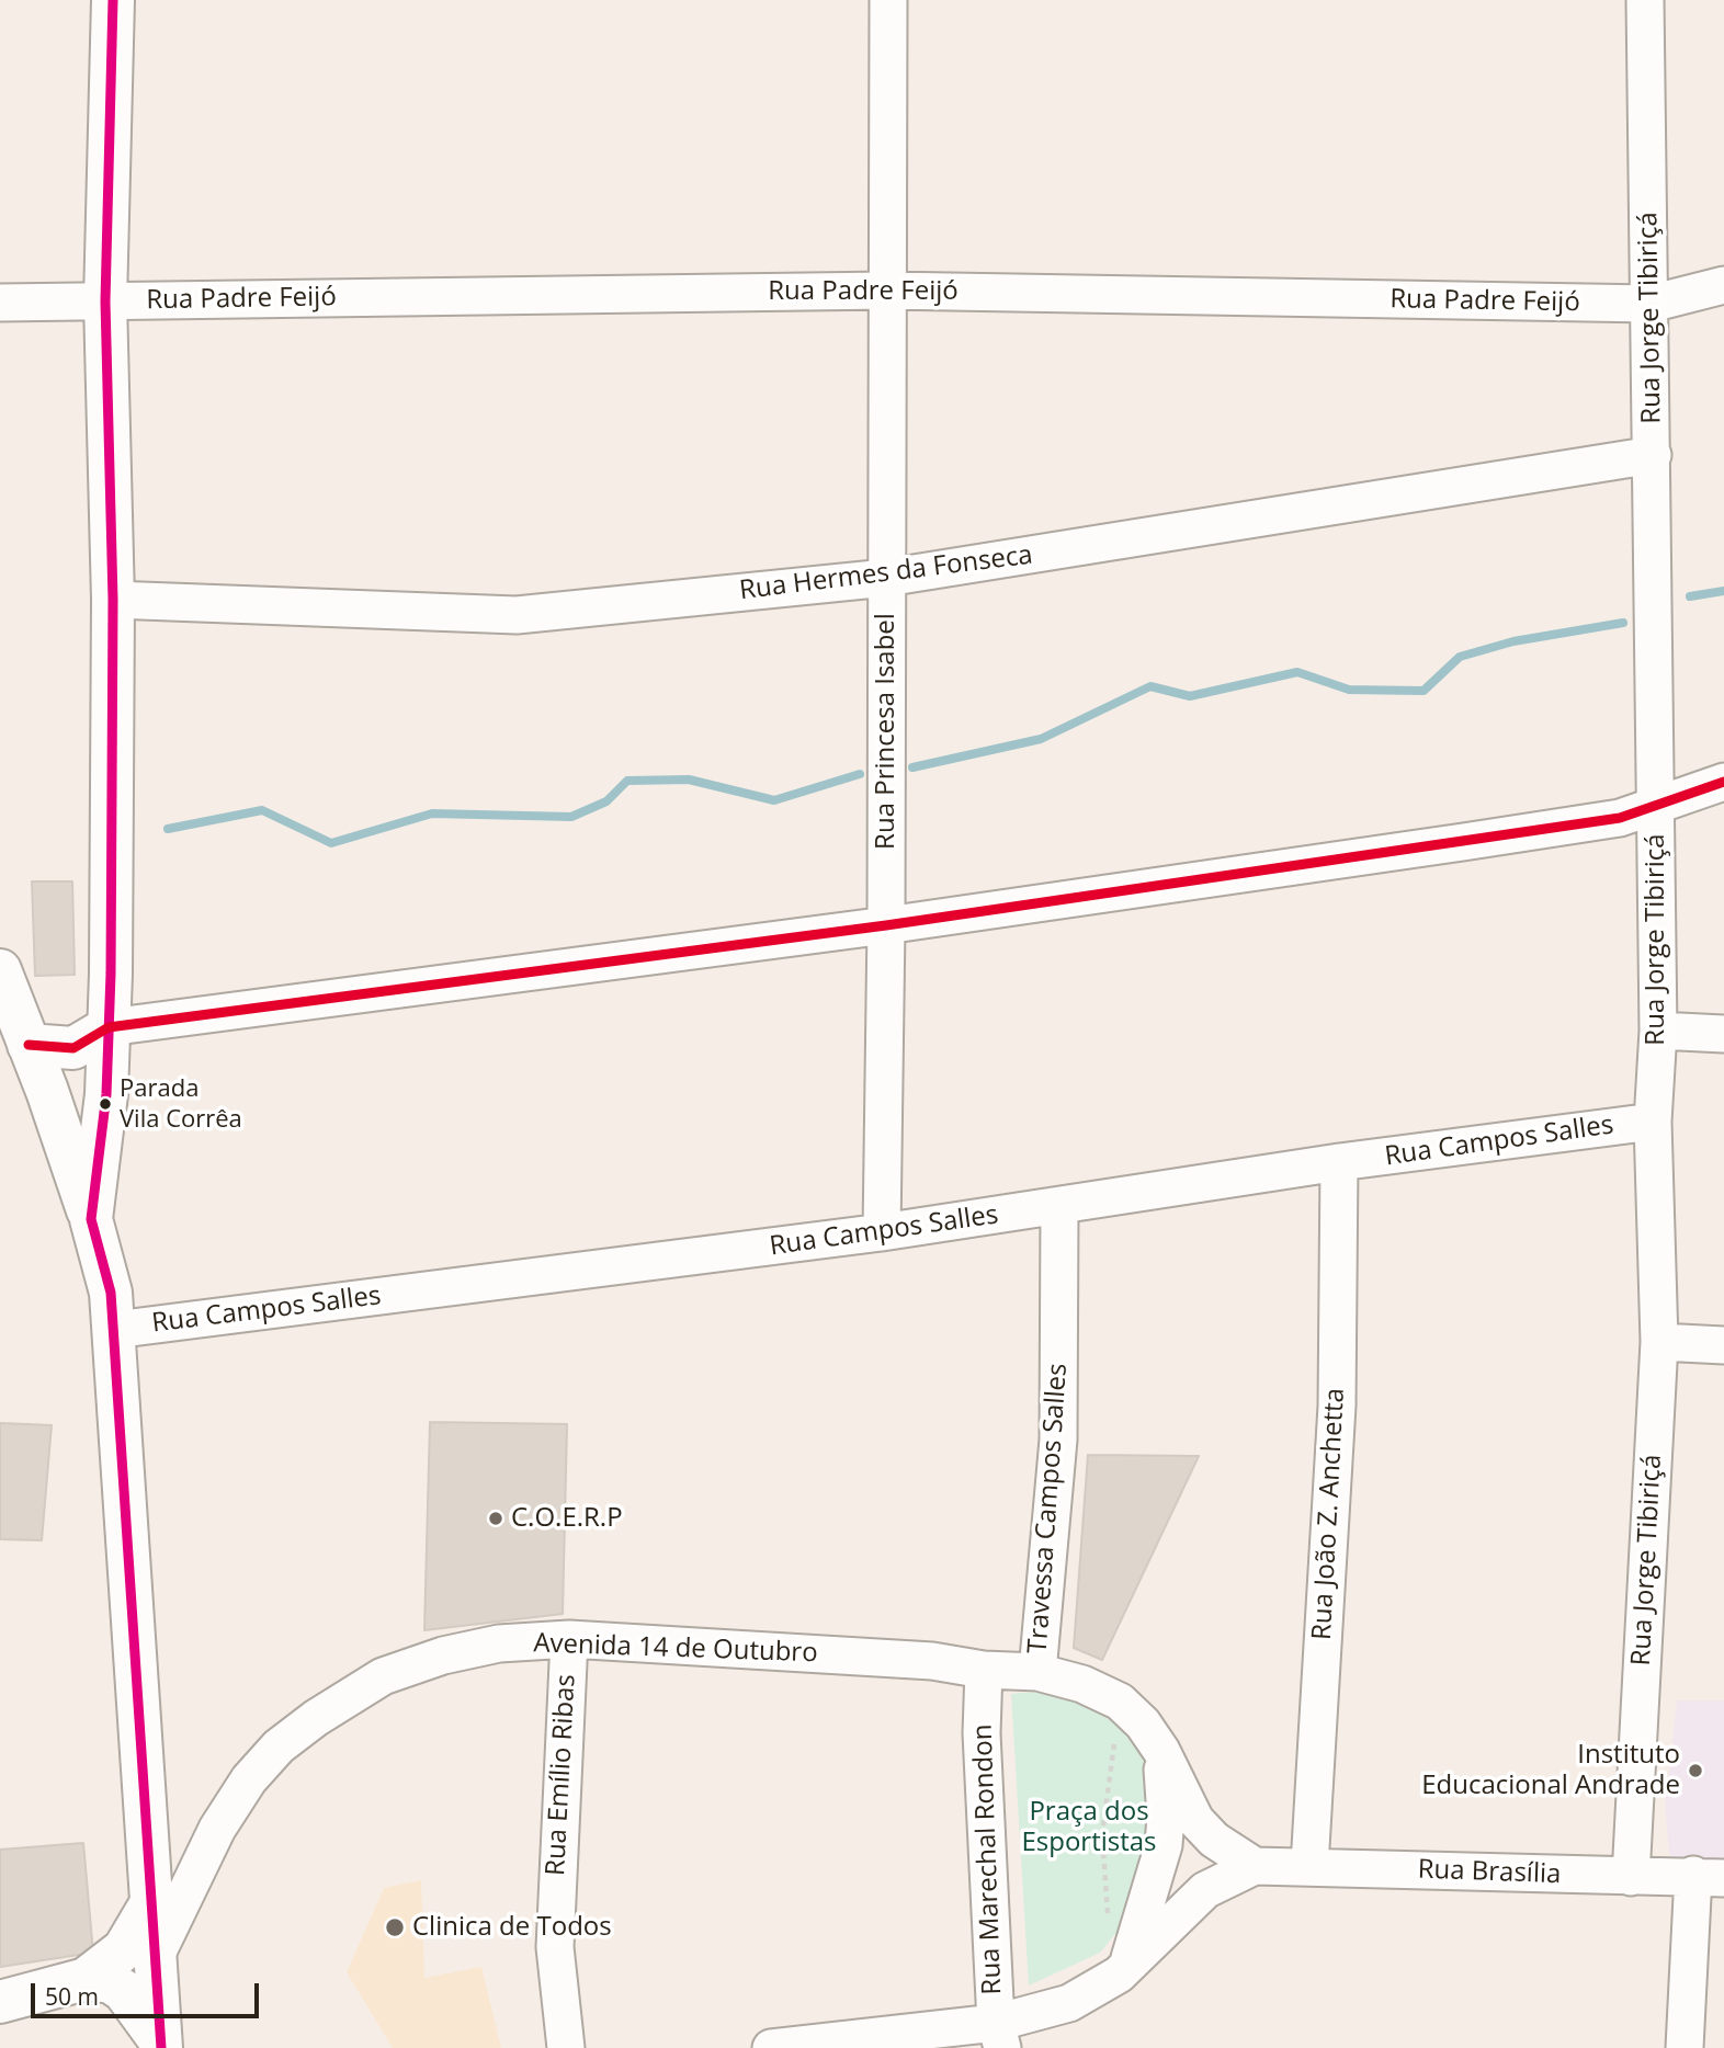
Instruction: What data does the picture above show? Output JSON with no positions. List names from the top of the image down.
{
  "streets": {
    "street": [
      "Rua Padre Feijó",
      "Rua Jorge Tibiriçá",
      "Rua Hermes da Fonseca",
      "Rua Princesa Isabel",
      "Rua Campos Salles",
      "Travessa Campos Salles",
      "Rua João Z. Anchetta",
      "Avenida 14 de Outubro",
      "Rua Emílio Ribas",
      "Rua Marechal Rondon",
      "Rua Brasília"
    ]
  },
  "crossings": [
    ["Rua Padre Feijó", "Rua Jorge Tibiriçá"],
    ["Rua Padre Feijó", "Rua Princesa Isabel"],
    ["Rua Jorge Tibiriçá", "Rua Hermes da Fonseca"],
    ["Rua Jorge Tibiriçá", "Rua Campos Salles"],
    ["Rua Jorge Tibiriçá", "Rua Brasília"],
    ["Rua Hermes da Fonseca", "Rua Princesa Isabel"],
    ["Rua Princesa Isabel", "Rua Campos Salles"],
    ["Rua Campos Salles", "Travessa Campos Salles"],
    ["Rua Campos Salles", "Rua João Z. Anchetta"],
    ["Travessa Campos Salles", "Avenida 14 de Outubro"],
    ["Rua João Z. Anchetta", "Rua Brasília"],
    ["Avenida 14 de Outubro", "Rua Emílio Ribas"],
    ["Avenida 14 de Outubro", "Rua Marechal Rondon"],
    ["Avenida 14 de Outubro", "Rua Brasília"]
  ],
  "parks": ["Praça dos Esportistas"],
  "places": [
    "Parada Vila Corrêa",
    "C.O.E.R.P",
    "Instituto Educacional Andrade",
    "Clinica de Todos"
  ],
  "scale_bar": "50 m"
}
